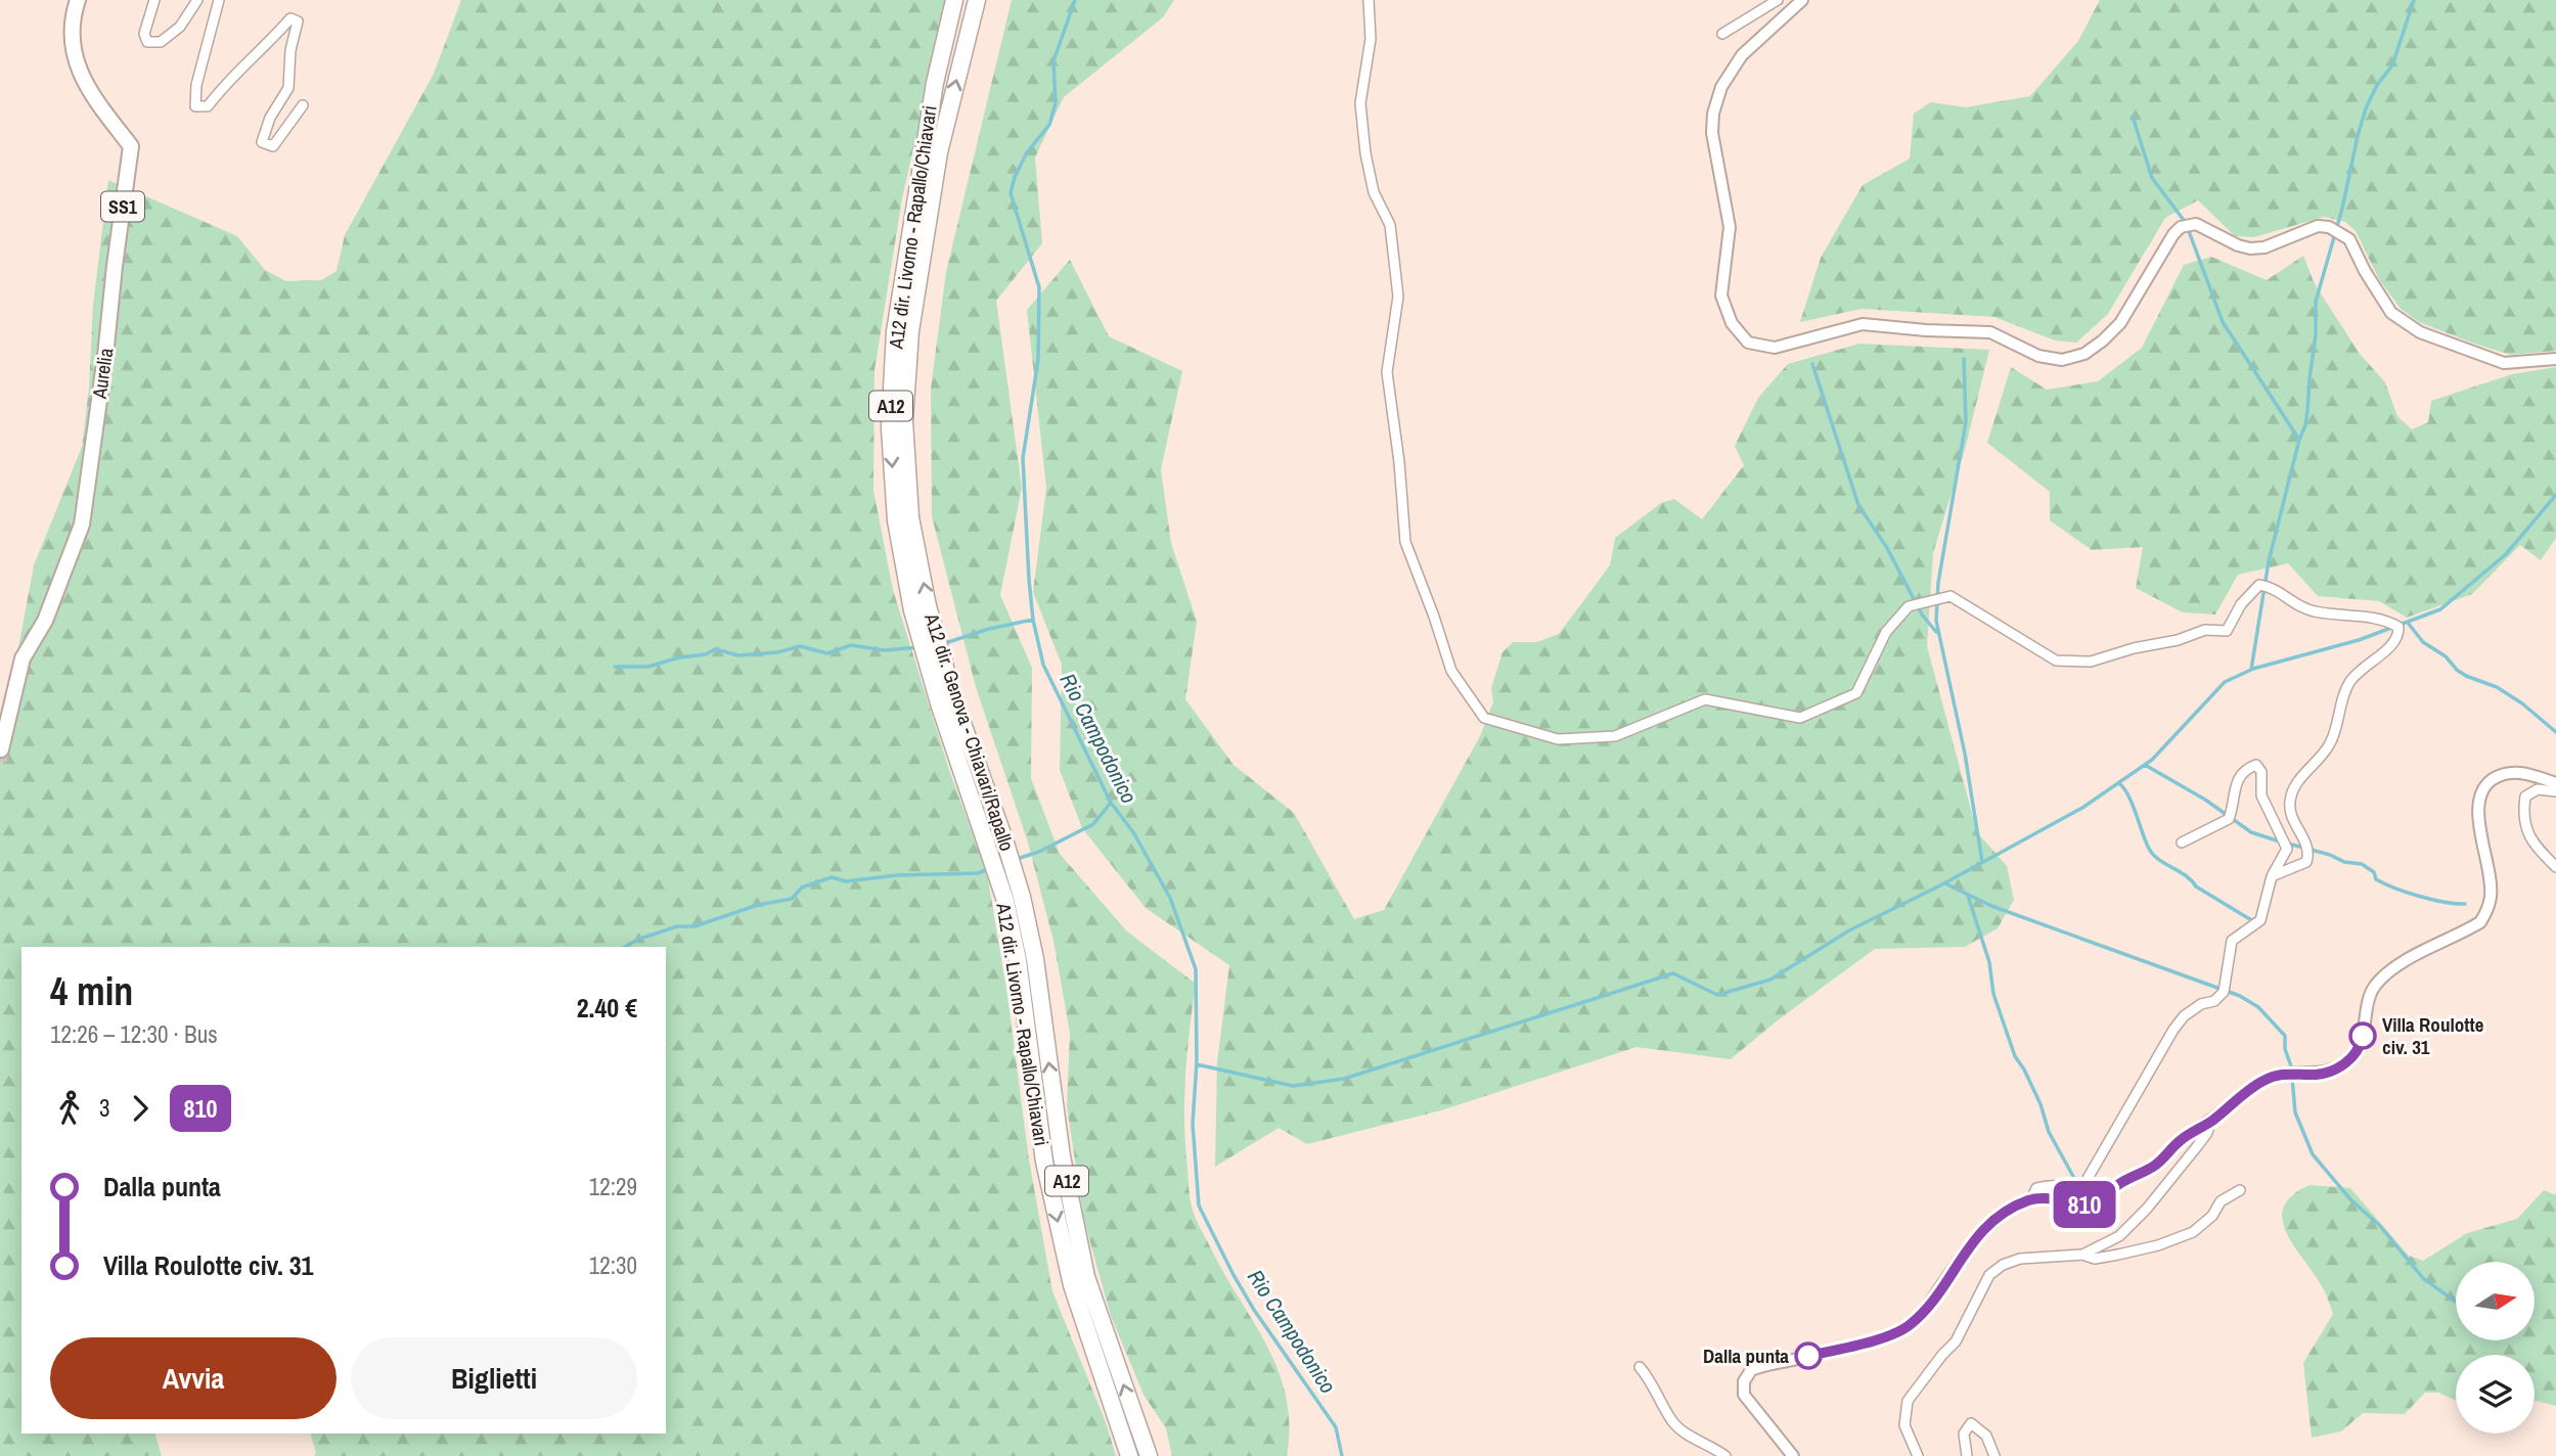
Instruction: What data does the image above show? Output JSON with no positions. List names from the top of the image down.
{
  "streets": {
    "highway": ["A12 dir. Livorno - Rapallo/Chiavari", "A12", "A12 dir. Genova - Chiavari/Rapallo"],
    "main road": ["SS1", "Aurelia"]
  },
  "crossings": [
    ["A12 dir. Livorno - Rapallo/Chiavari", "A12"],
    ["A12 dir. Livorno - Rapallo/Chiavari", "A12 dir. Genova - Chiavari/Rapallo"]
  ],
  "one_way": ["A12 dir. Livorno - Rapallo/Chiavari", "A12 dir. Genova - Chiavari/Rapallo"],
  "water": ["Rio Campodonico"],
  "places": ["Villa Roulotte civ. 31", "Dalla punta"],
  "lines": ["bus line 810"],
  "north": "right",
  "page": {
    "on_map": "810",
    "heading": ["4 min", "12:26 – 12:30 · Bus", "2.40 €"],
    "legs": ["3", "810"],
    "list": [
      {
        "name": "Dalla punta",
        "value": "12:29"
      },
      {
        "name": "Villa Roulotte civ. 31",
        "value": "12:30"
      }
    ],
    "buttons": ["Avvia", "Biglietti"]
  }
}
